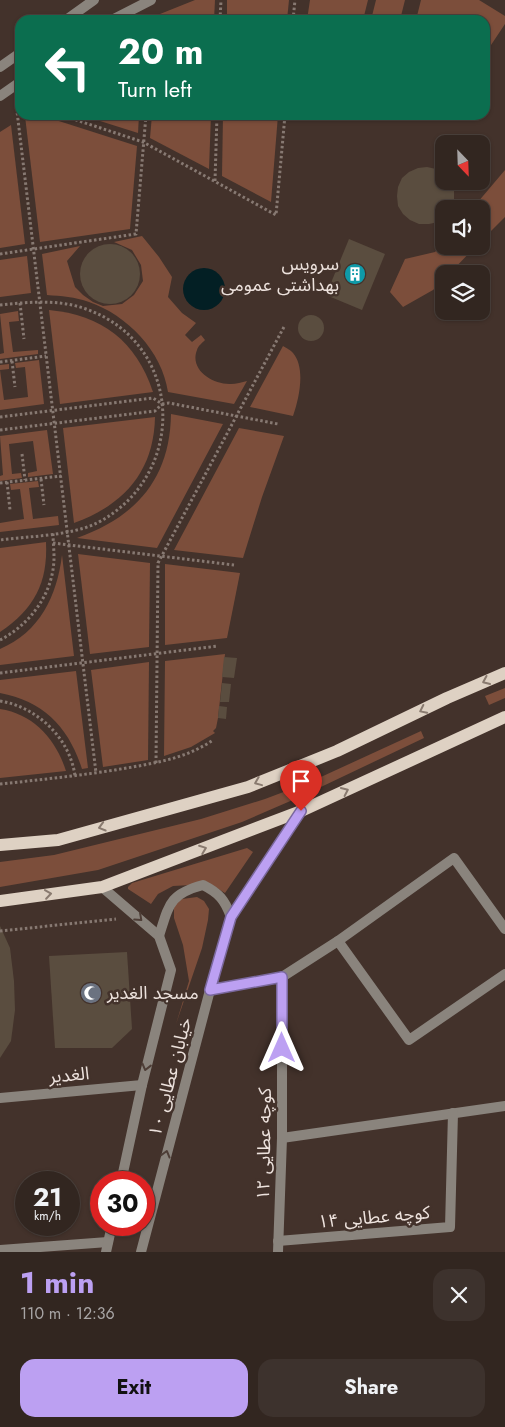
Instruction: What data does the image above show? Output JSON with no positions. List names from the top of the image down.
{
  "streets": {
    "street": [
      "الغدیر",
      "خیابان عطایی ۱۰",
      "کوچه عطایی ۱۲",
      "کوچه عطایی ۱۴"
    ]
  },
  "crossings": [
    ["الغدیر", "خیابان عطایی ۱۰"],
    ["کوچه عطایی ۱۲", "کوچه عطایی ۱۴"]
  ],
  "places": {
    "building": ["سرویس بهداشتی عمومی"],
    "mosque": ["مسجد الغدیر"]
  },
  "north": "bottom right",
  "page": {
    "turn": ["20 m", "Turn left"],
    "speed": "21 km/h",
    "limit": "30",
    "heading": ["1 min", "110 m · 12:36"],
    "buttons": ["Exit", "Share"]
  }
}
